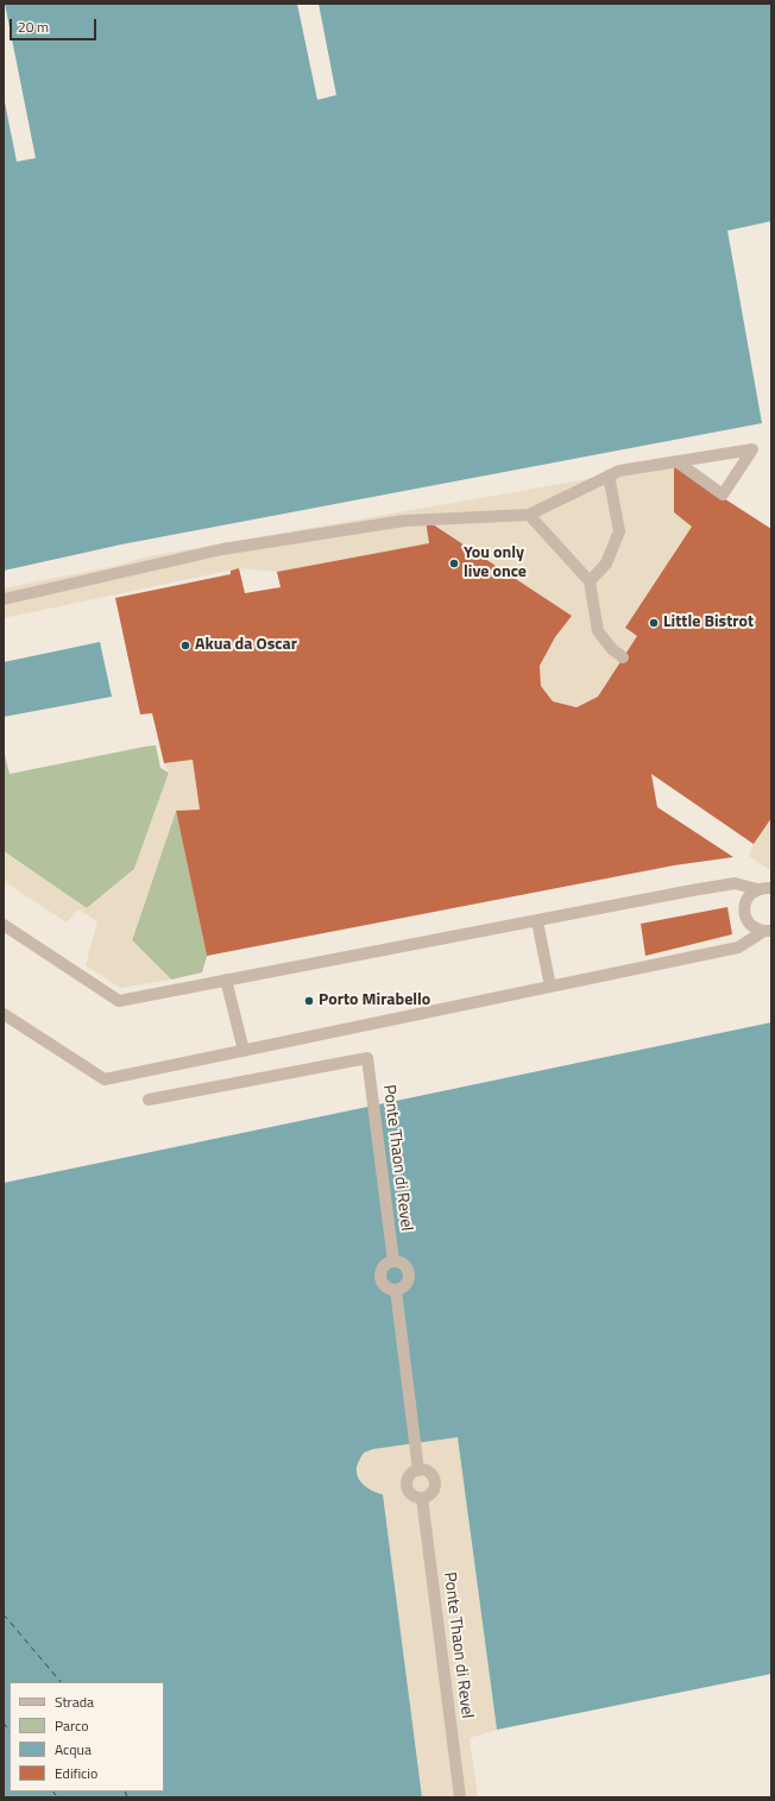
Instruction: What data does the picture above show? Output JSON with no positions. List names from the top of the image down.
{
  "streets": {
    "street": ["Ponte Thaon di Revel"]
  },
  "places": [
    "You only live once",
    "Little Bistrot",
    "Akua da Oscar",
    "Porto Mirabello"
  ],
  "legend": [
    "Strada",
    "Parco",
    "Acqua",
    "Edificio"
  ],
  "scale_bar": "20 m"
}
